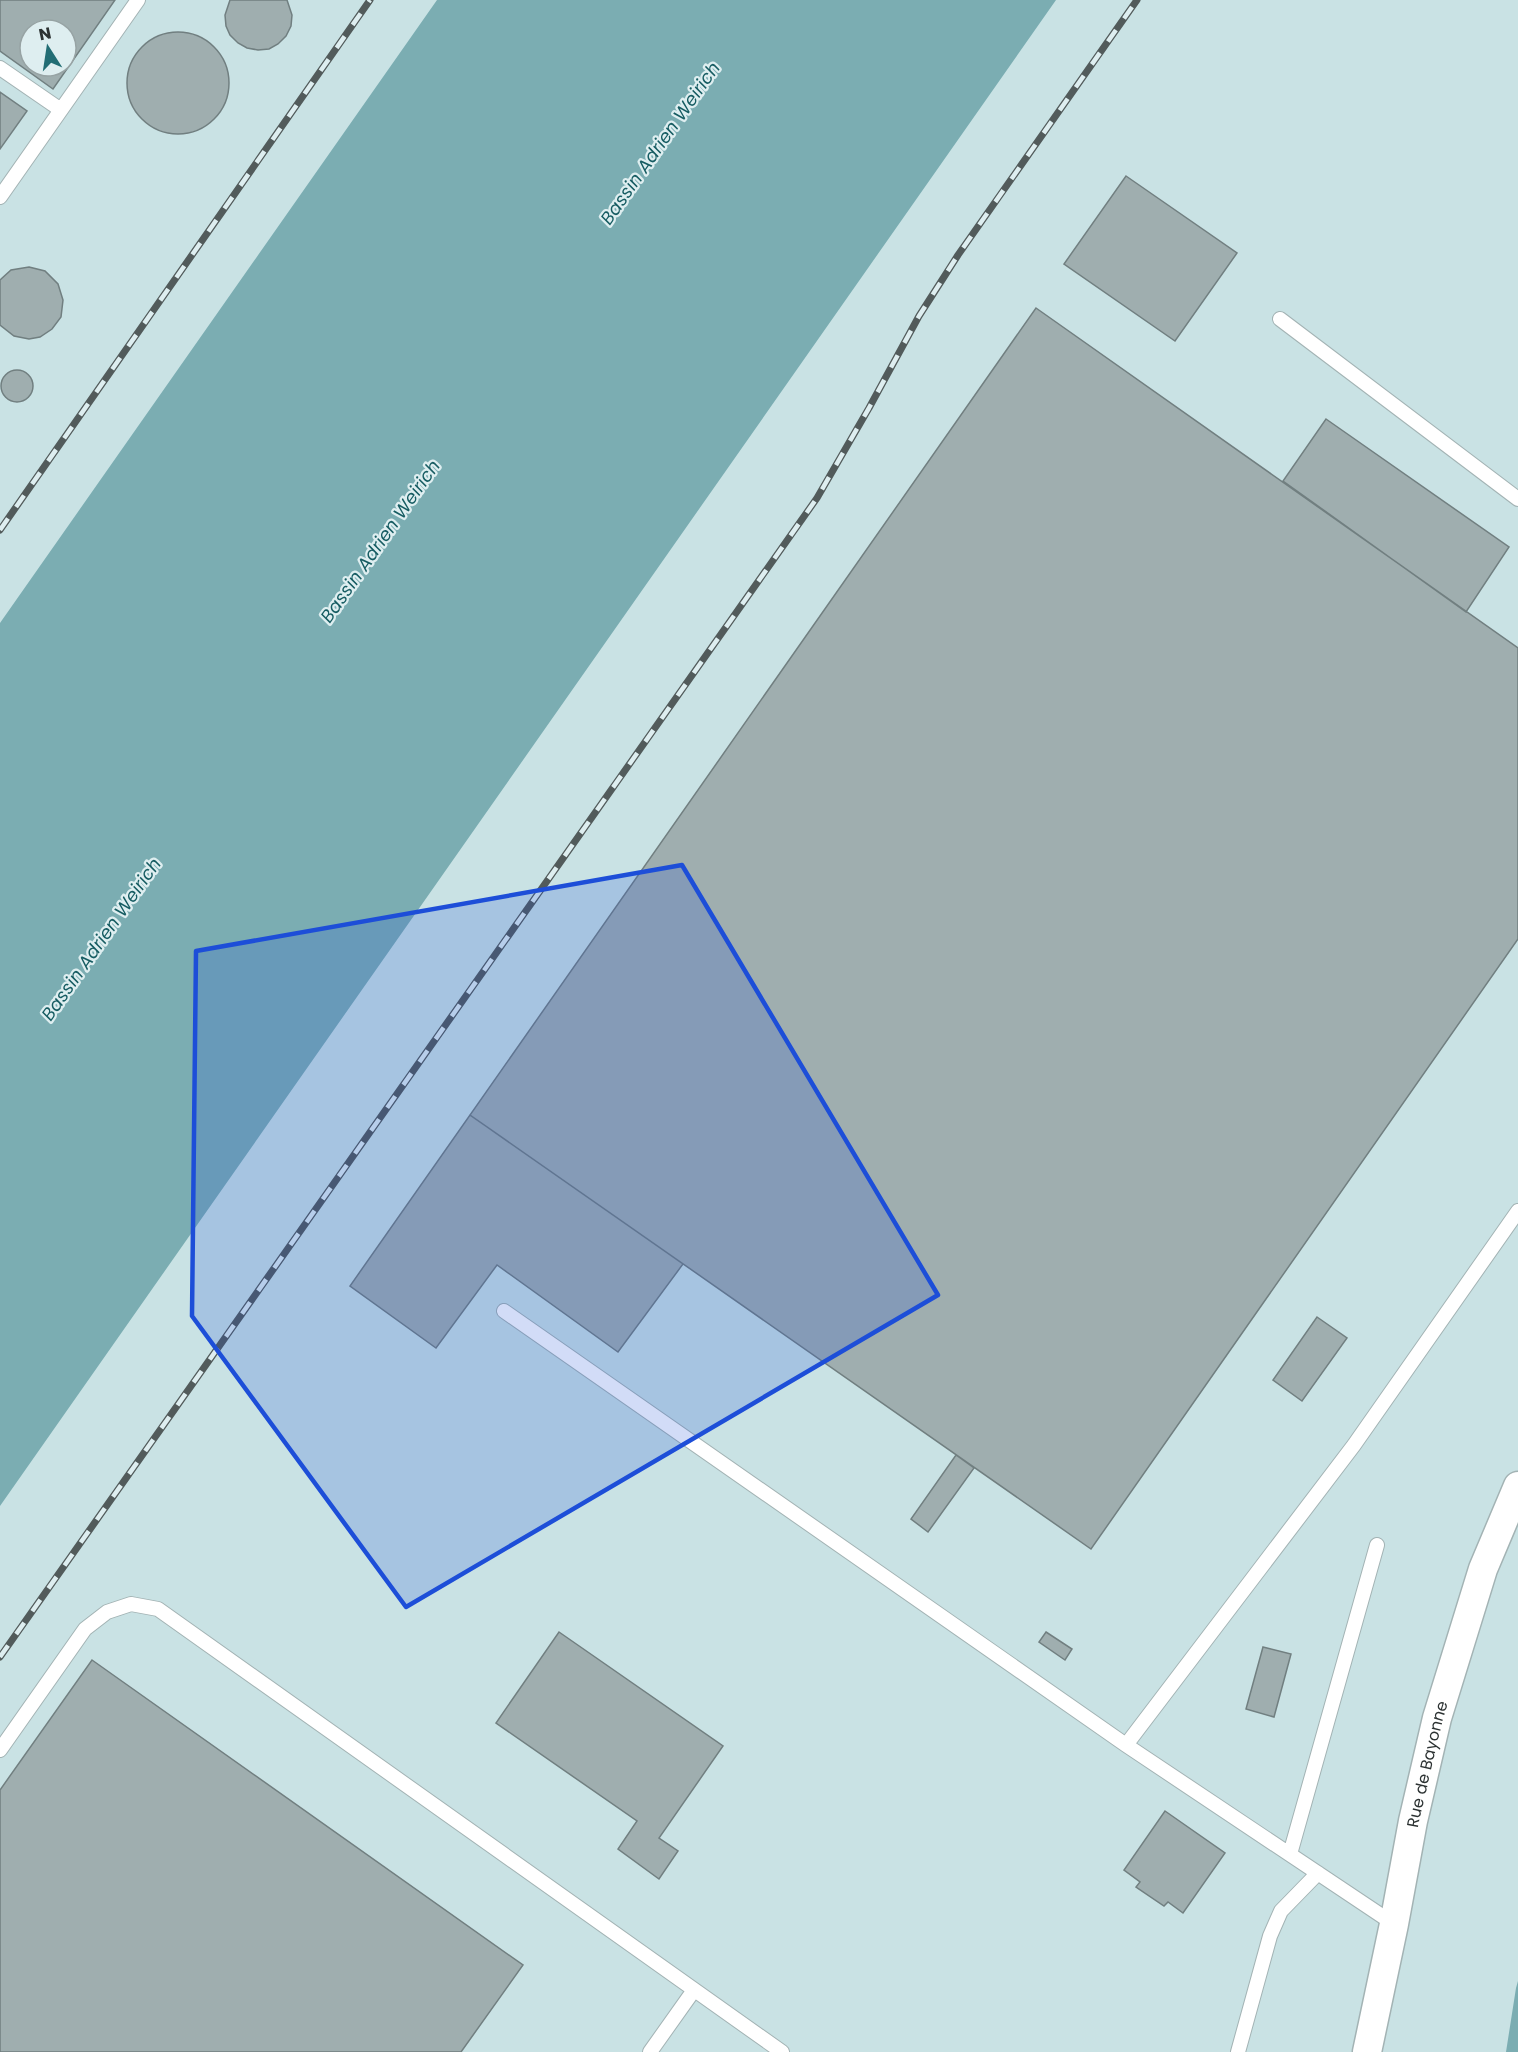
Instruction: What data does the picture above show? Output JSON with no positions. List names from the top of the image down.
{
  "streets": {
    "street": ["Rue de Bayonne"]
  },
  "water": ["Bassin Adrien Weirich"],
  "north": "top"
}
